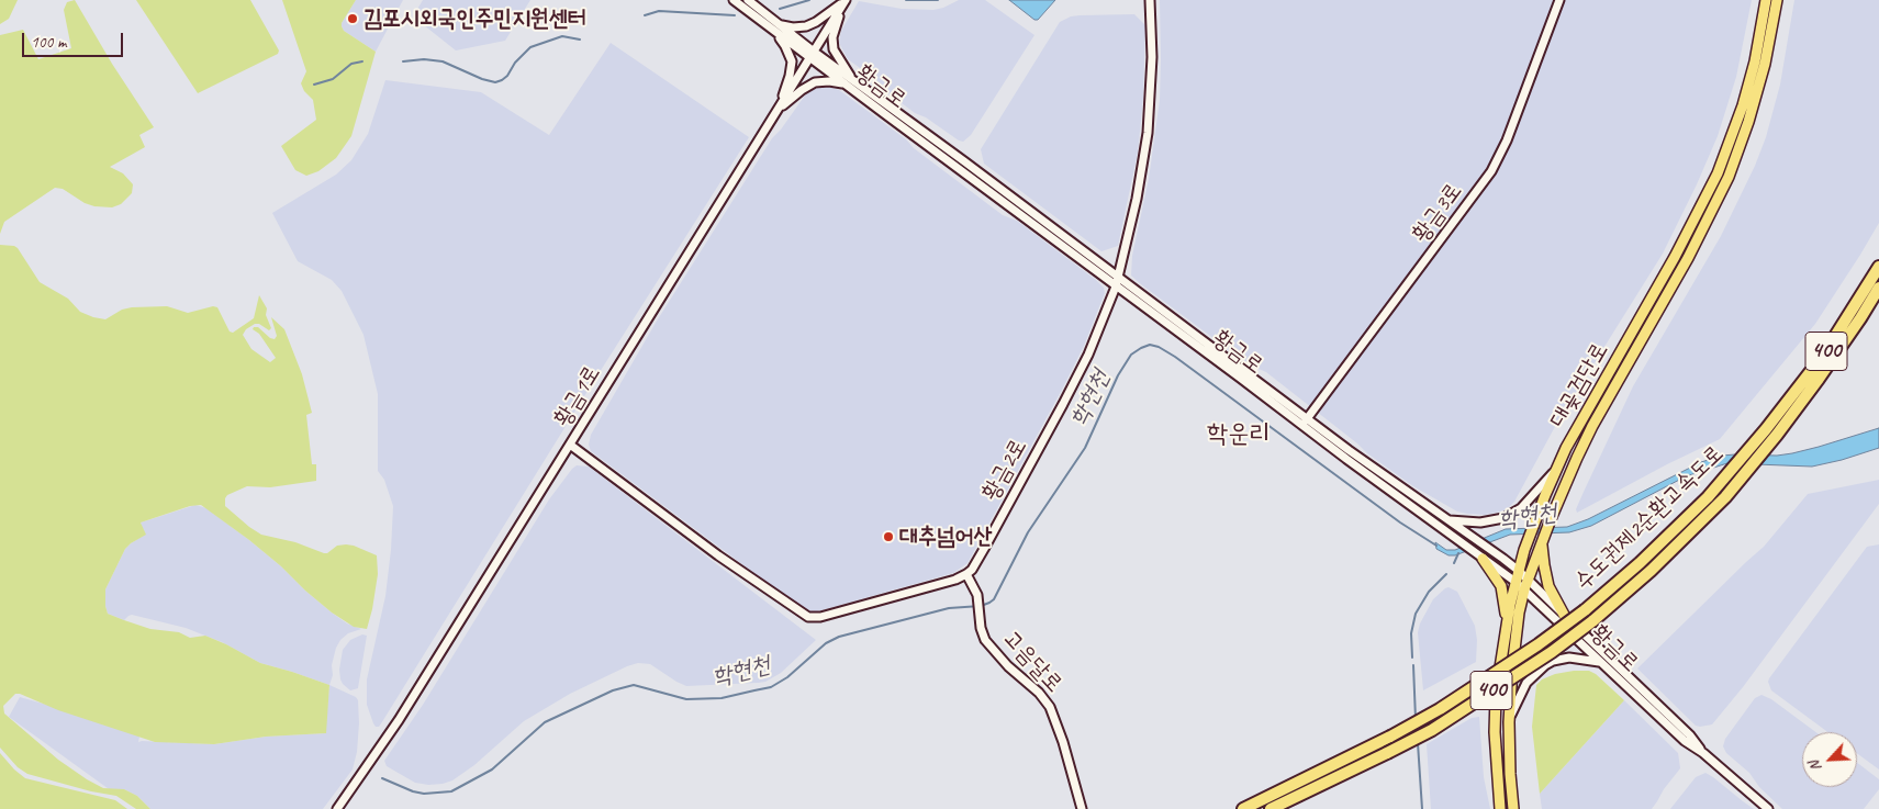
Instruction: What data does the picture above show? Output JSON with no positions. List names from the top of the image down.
{
  "streets": {
    "highway": ["400", "수도권제2순환고속도로"],
    "main road": ["대곶검단로"],
    "street": [
      "황금로",
      "황금3로",
      "황금1로",
      "황금2로",
      "고음달로"
    ]
  },
  "crossings": [
    ["황금로", "황금3로"],
    ["황금로", "대곶검단로"],
    ["황금로", "황금1로"],
    ["황금로", "황금2로"],
    ["황금2로", "고음달로"]
  ],
  "districts": ["학운리"],
  "water": ["학현천"],
  "places": ["김포시외국인주민지원센터", "대추넘어산"],
  "scale_bar": "100 m",
  "north": "bottom left"
}
